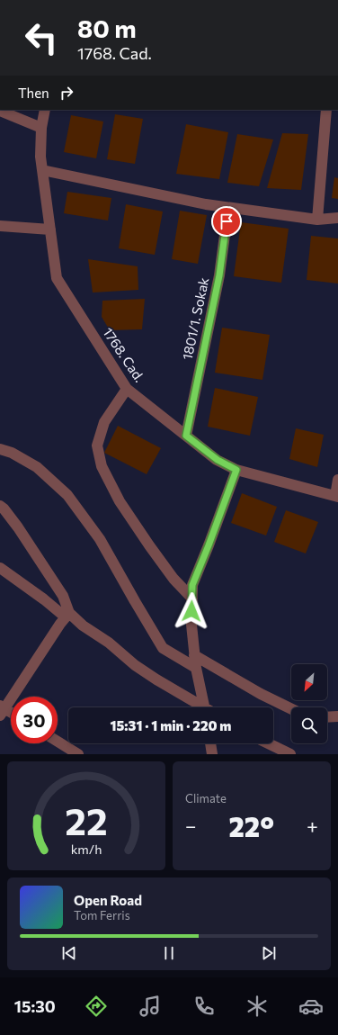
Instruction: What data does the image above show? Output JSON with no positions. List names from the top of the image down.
{
  "streets": {
    "street": ["1801/1. Sokak", "1768. Cad."]
  },
  "crossings": [
    ["1801/1. Sokak", "1768. Cad."]
  ],
  "north": "bottom left",
  "page": {
    "turn": ["80 m", "1768. Cad."],
    "then": "Then",
    "limit": "30",
    "trip": "15:31 · 1 min · 220 m",
    "tile": "Climate",
    "heat": ["−", "22°", "+"],
    "song": ["Open Road", "Tom Ferris"],
    "tabs": "15:30",
    "gauge": ["22", "km/h"]
  }
}
